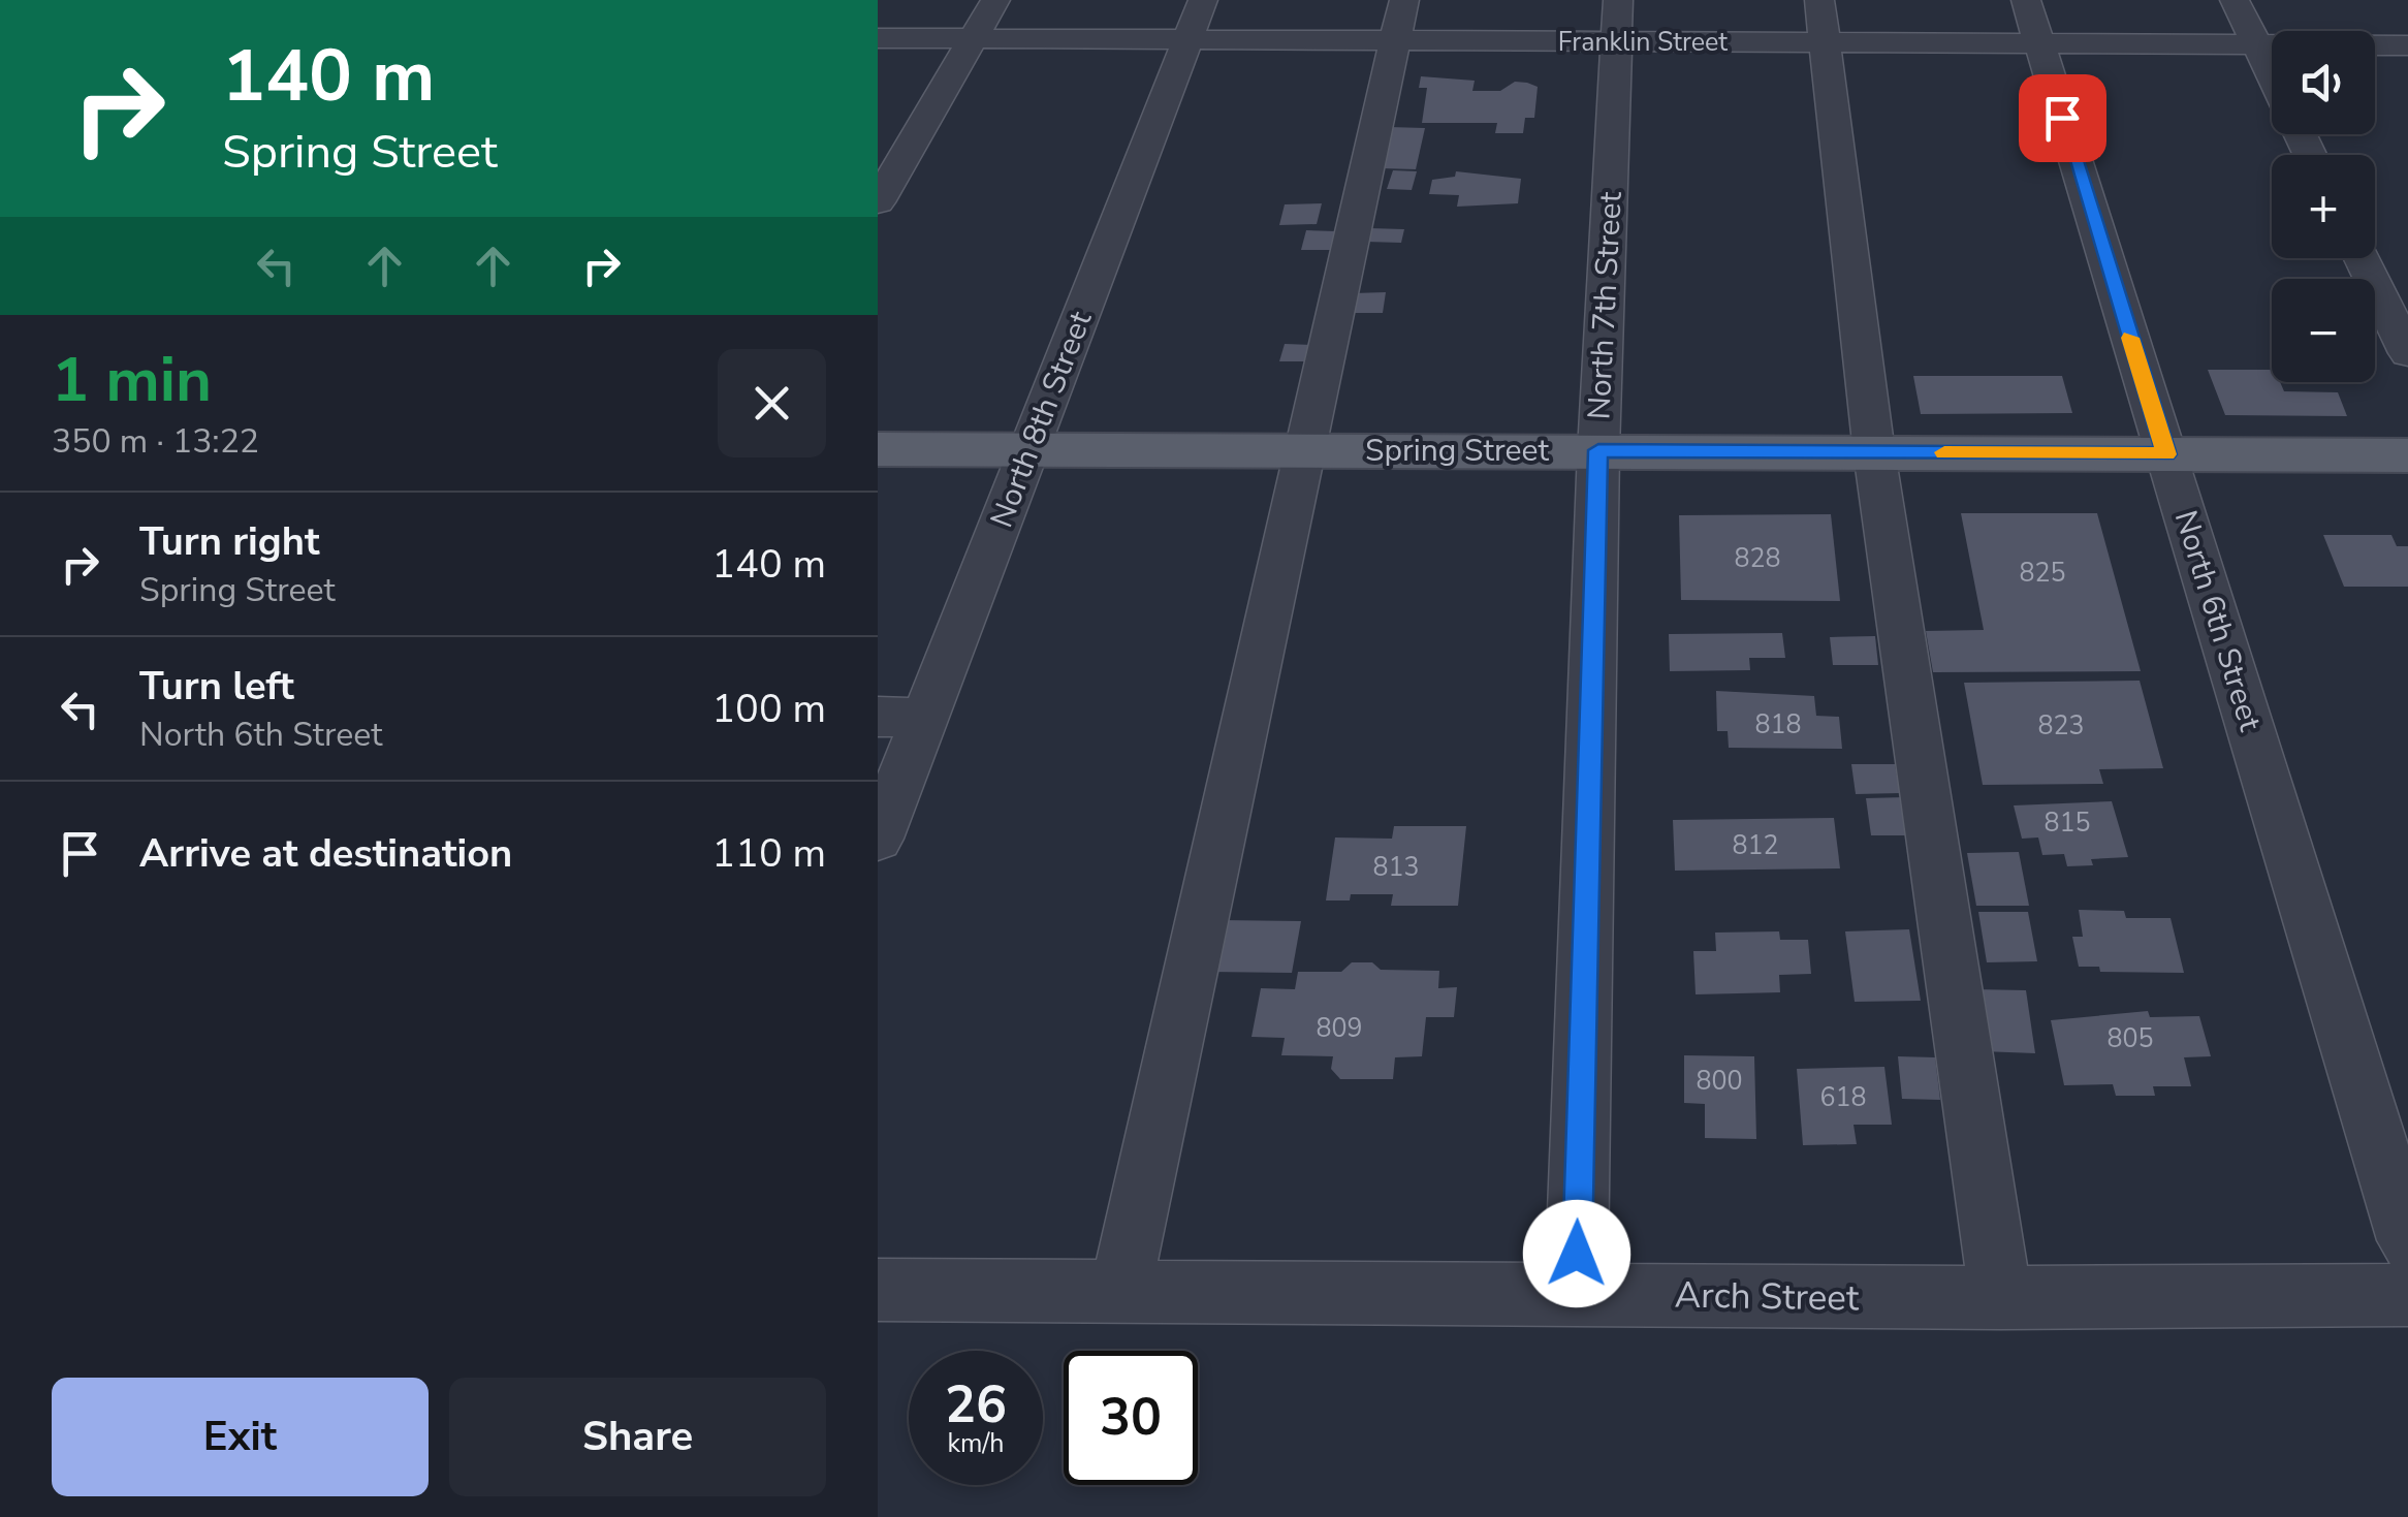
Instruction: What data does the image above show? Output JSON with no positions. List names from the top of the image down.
{
  "streets": {
    "main road": ["Spring Street"],
    "street": [
      "Franklin Street",
      "North 7th Street",
      "North 8th Street",
      "North 6th Street",
      "Arch Street"
    ]
  },
  "crossings": [
    ["Franklin Street", "North 7th Street"],
    ["Franklin Street", "North 8th Street"],
    ["Franklin Street", "North 6th Street"],
    ["North 7th Street", "Spring Street"],
    ["North 7th Street", "Arch Street"],
    ["North 8th Street", "Spring Street"],
    ["Spring Street", "North 6th Street"]
  ],
  "house_numbers": [
    "828",
    "825",
    "818",
    "823",
    "815",
    "812",
    "813",
    "809",
    "805",
    "800",
    "618"
  ],
  "page": {
    "turn": ["140 m", "Spring Street"],
    "map_buttons": ["+", "−"],
    "heading": ["1 min", "350 m · 13:22"],
    "list": [
      {
        "name": "Turn right",
        "note": "Spring Street",
        "value": "140 m"
      },
      {
        "name": "Turn left",
        "note": "North 6th Street",
        "value": "100 m"
      },
      {
        "name": "Arrive at destination",
        "value": "110 m"
      }
    ],
    "speed": "26 km/h",
    "limit": "30",
    "buttons": ["Exit", "Share"]
  }
}
